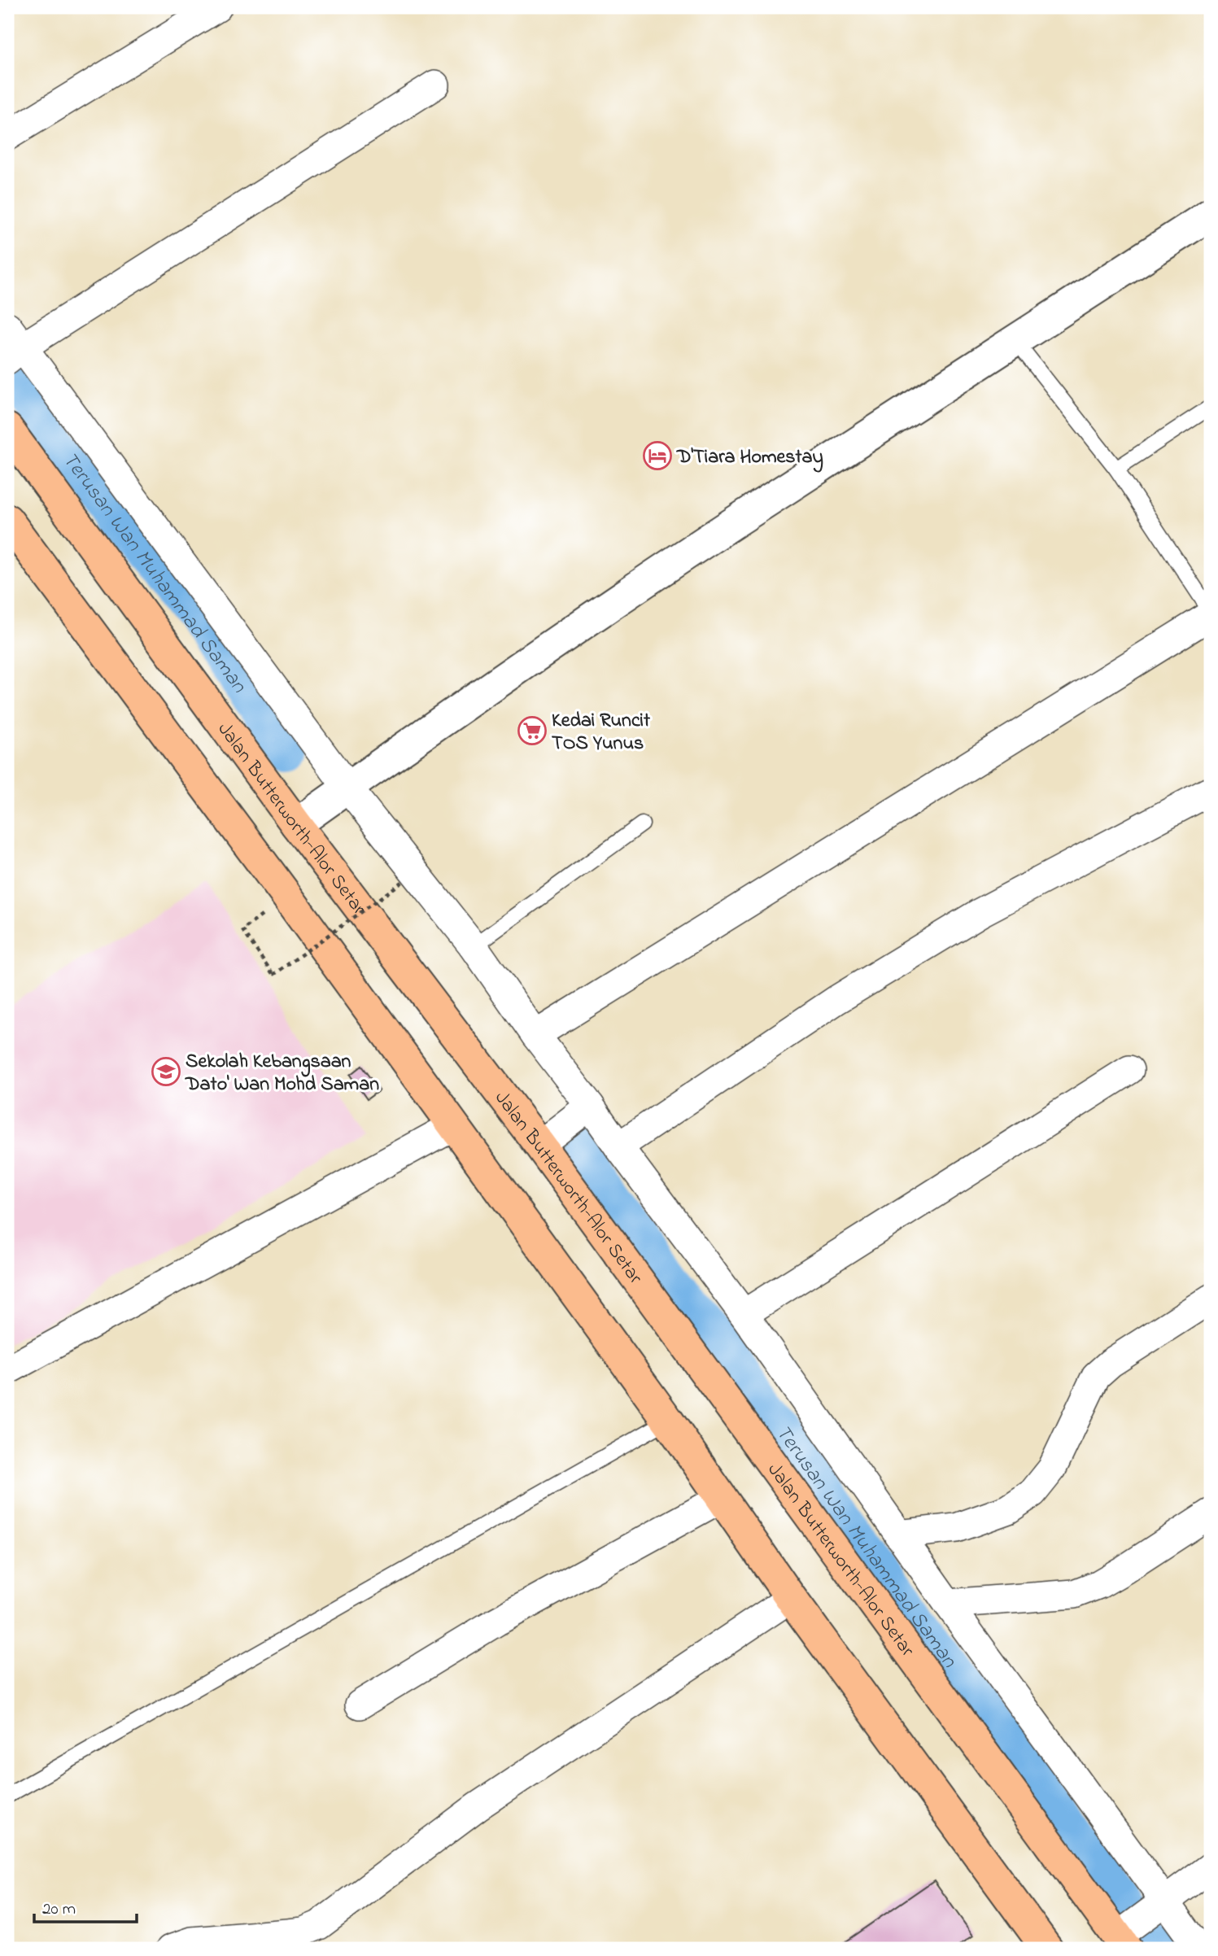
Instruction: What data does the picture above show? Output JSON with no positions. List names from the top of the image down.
{
  "streets": {
    "main road": ["Jalan Butterworth-Alor Setar"]
  },
  "water": ["Terusan Wan Muhammad Saman"],
  "places": {
    "hotel": ["D'Tiara Homestay"],
    "supermarket": ["Kedai Runcit TOS Yunus"],
    "school or university": ["Sekolah Kebangsaan Dato' Wan Mohd Saman"]
  },
  "scale_bar": "20 m"
}
